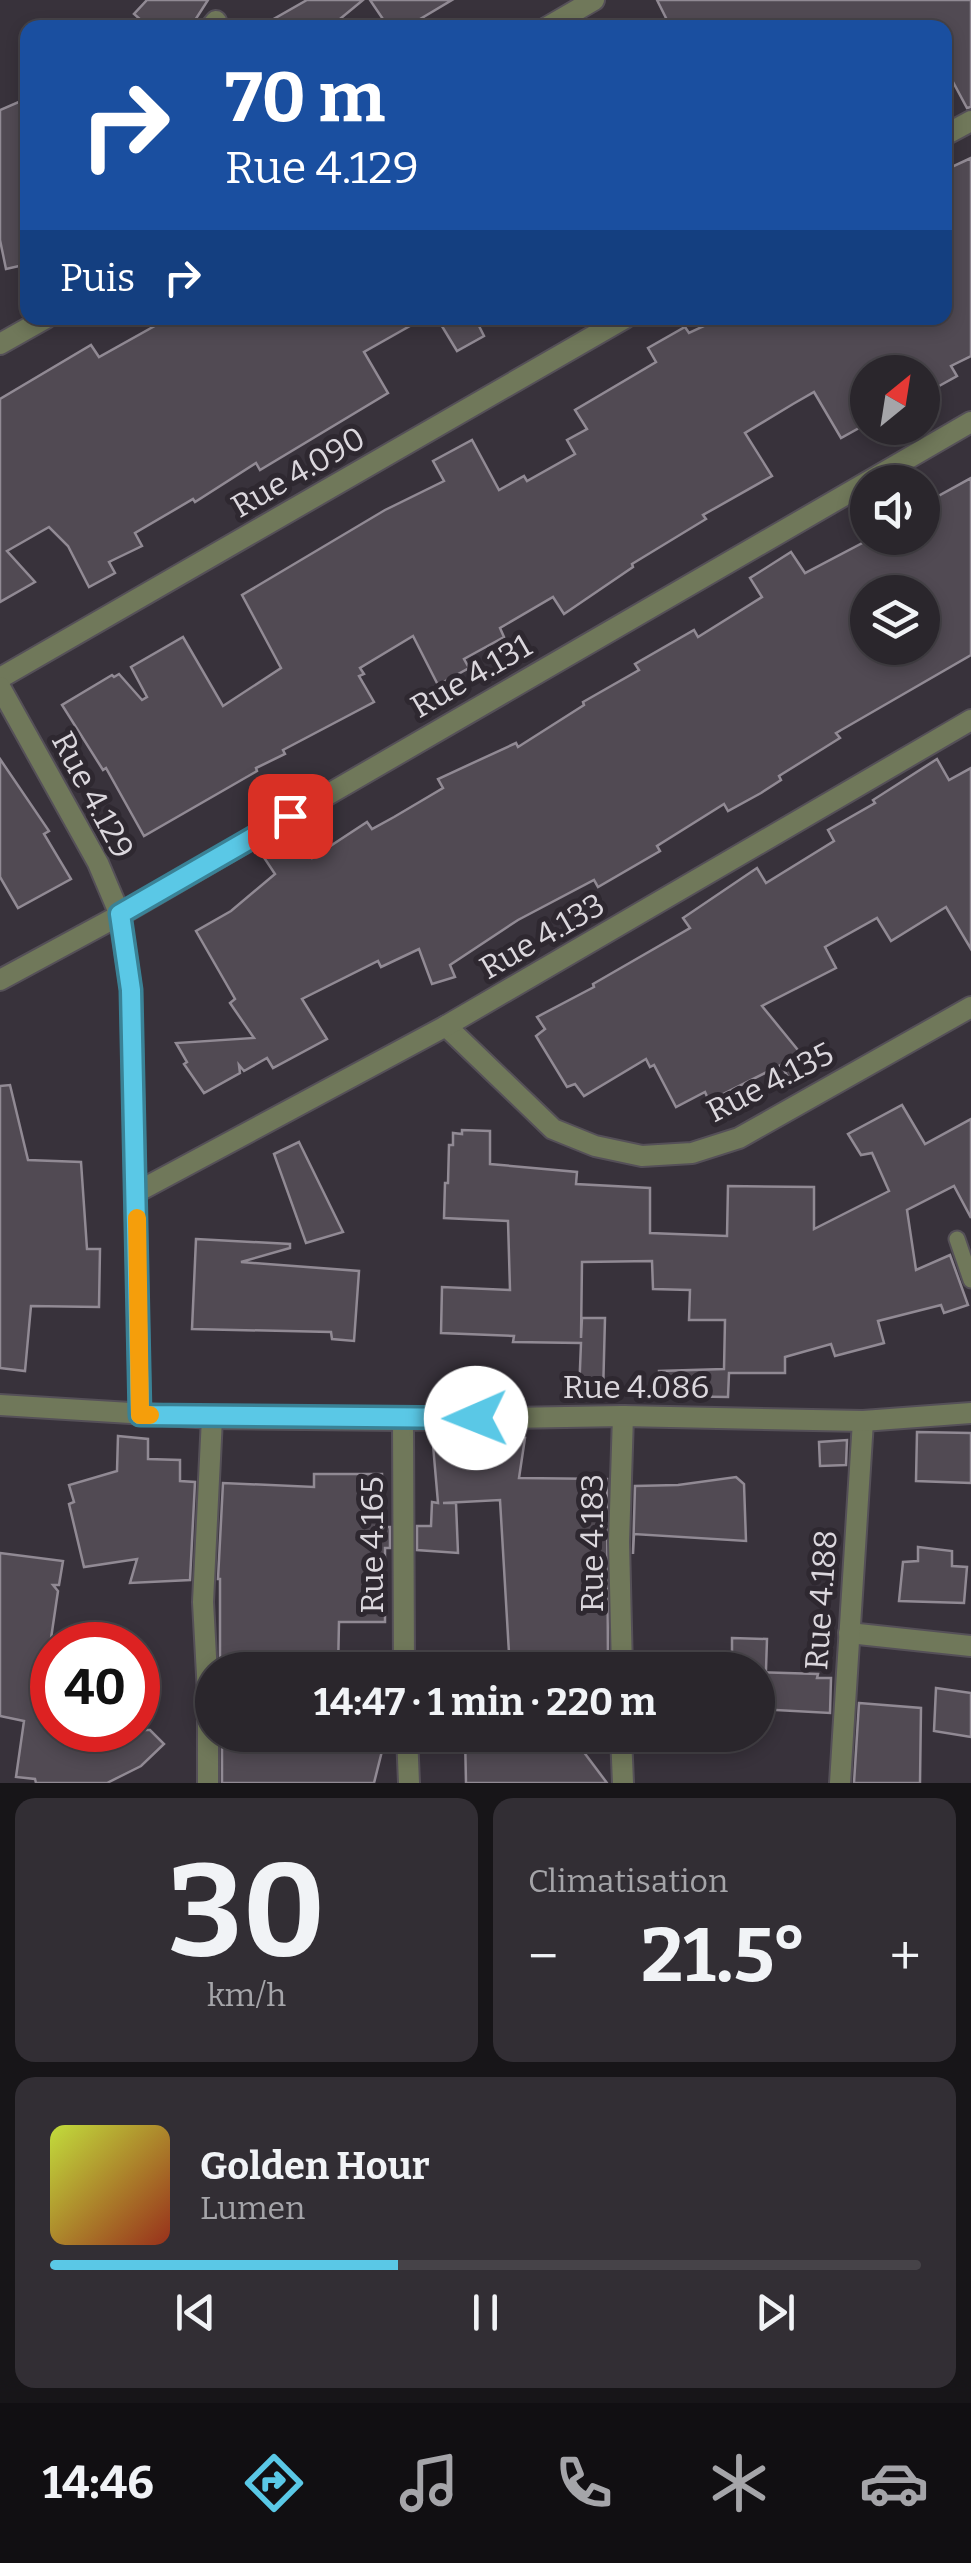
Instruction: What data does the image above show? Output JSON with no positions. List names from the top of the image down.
{
  "streets": {
    "street": [
      "Rue 4.090",
      "Rue 4.131",
      "Rue 4.129",
      "Rue 4.133",
      "Rue 4.135",
      "Rue 4.086",
      "Rue 4.183",
      "Rue 4.165",
      "Rue 4.188"
    ]
  },
  "crossings": [
    ["Rue 4.131", "Rue 4.129"],
    ["Rue 4.129", "Rue 4.133"],
    ["Rue 4.129", "Rue 4.086"],
    ["Rue 4.133", "Rue 4.135"],
    ["Rue 4.086", "Rue 4.183"],
    ["Rue 4.086", "Rue 4.165"],
    ["Rue 4.086", "Rue 4.188"]
  ],
  "north": "top right",
  "page": {
    "turn": ["70 m", "Rue 4.129"],
    "then": "Puis",
    "limit": "40",
    "trip": "14:47 · 1 min · 220 m",
    "tile": [
      ["30", "km/h"],
      "Climatisation"
    ],
    "heat": ["−", "21.5°", "+"],
    "song": ["Golden Hour", "Lumen"],
    "tabs": "14:46"
  }
}
